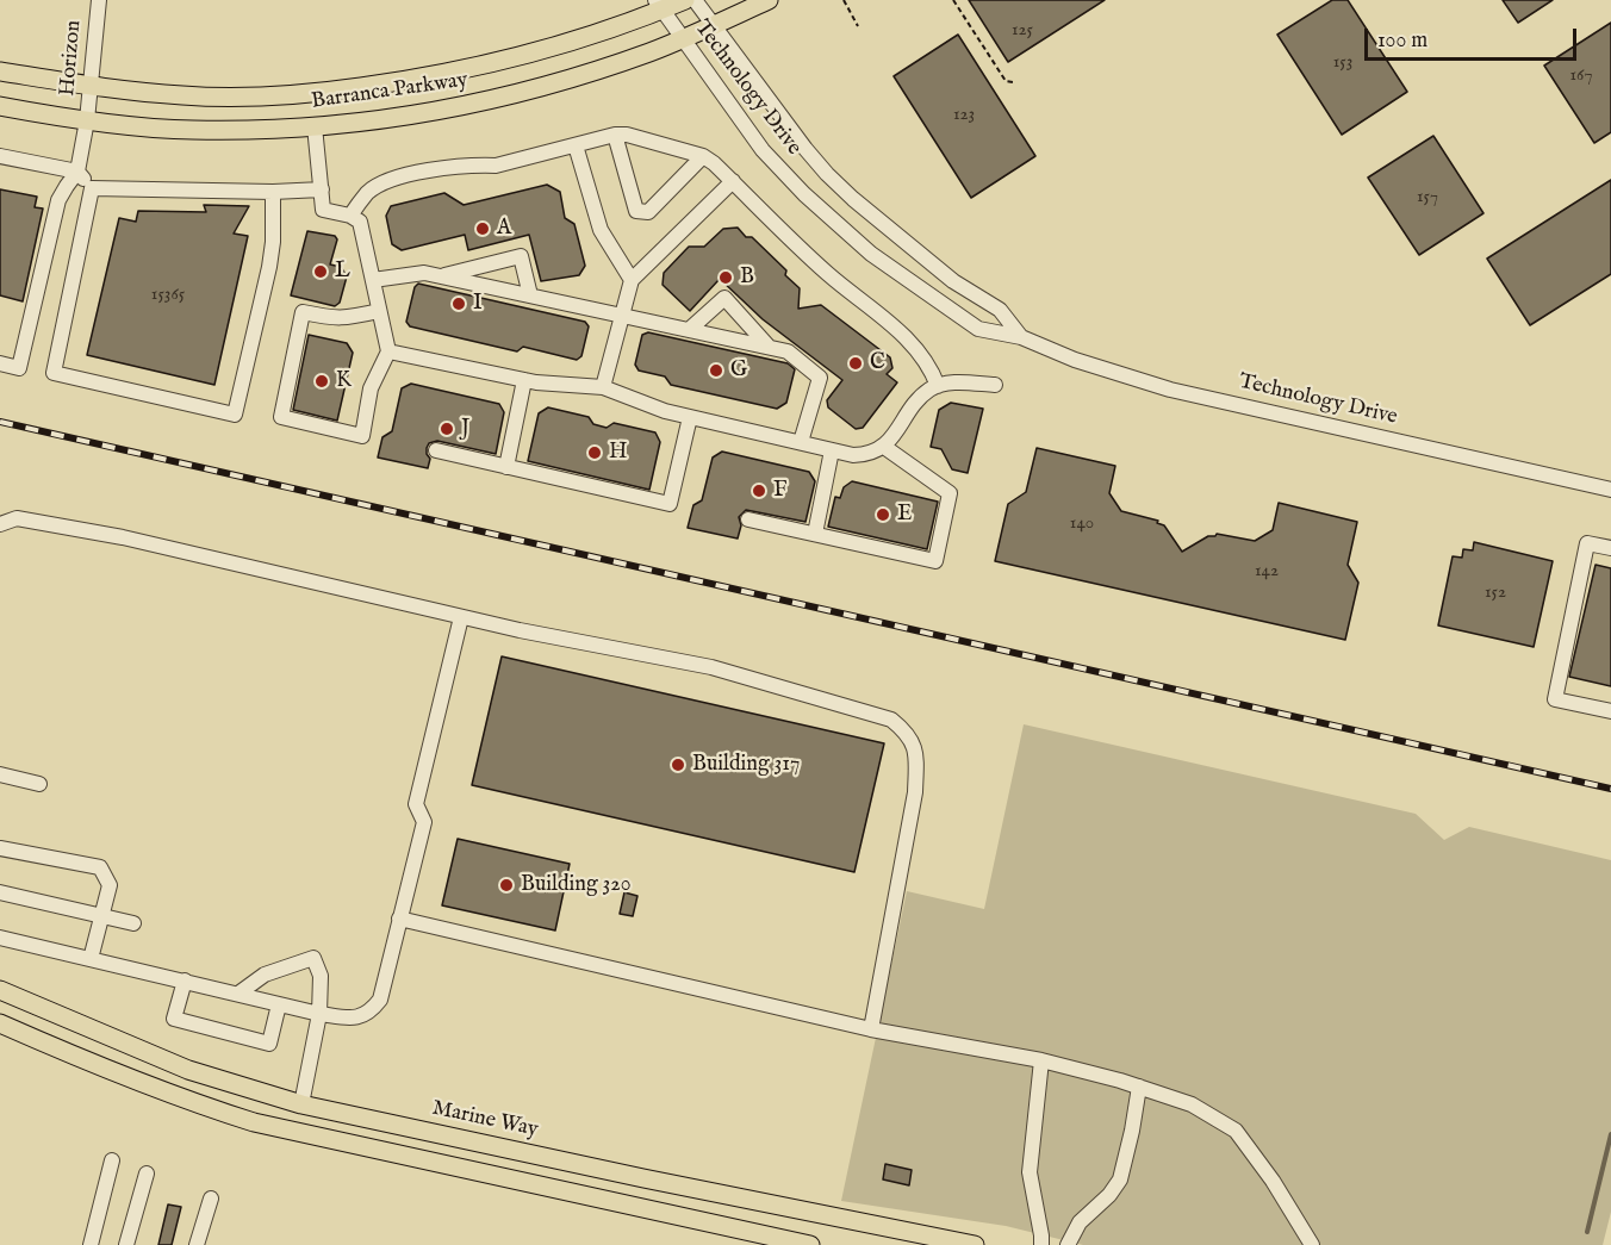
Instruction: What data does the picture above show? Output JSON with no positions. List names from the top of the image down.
{
  "streets": {
    "main road": ["Barranca Parkway", "Marine Way"],
    "street": ["Horizon", "Technology Drive"]
  },
  "crossings": [
    ["Horizon", "Barranca Parkway"],
    ["Technology Drive", "Barranca Parkway"]
  ],
  "places": [
    "A",
    "L",
    "B",
    "I",
    "C",
    "G",
    "K",
    "J",
    "H",
    "F",
    "E",
    "Building 317",
    "Building 320"
  ],
  "house_numbers": [
    "125",
    "153",
    "167",
    "123",
    "157",
    "15365",
    "140",
    "142",
    "152"
  ],
  "scale_bar": "100 m"
}
